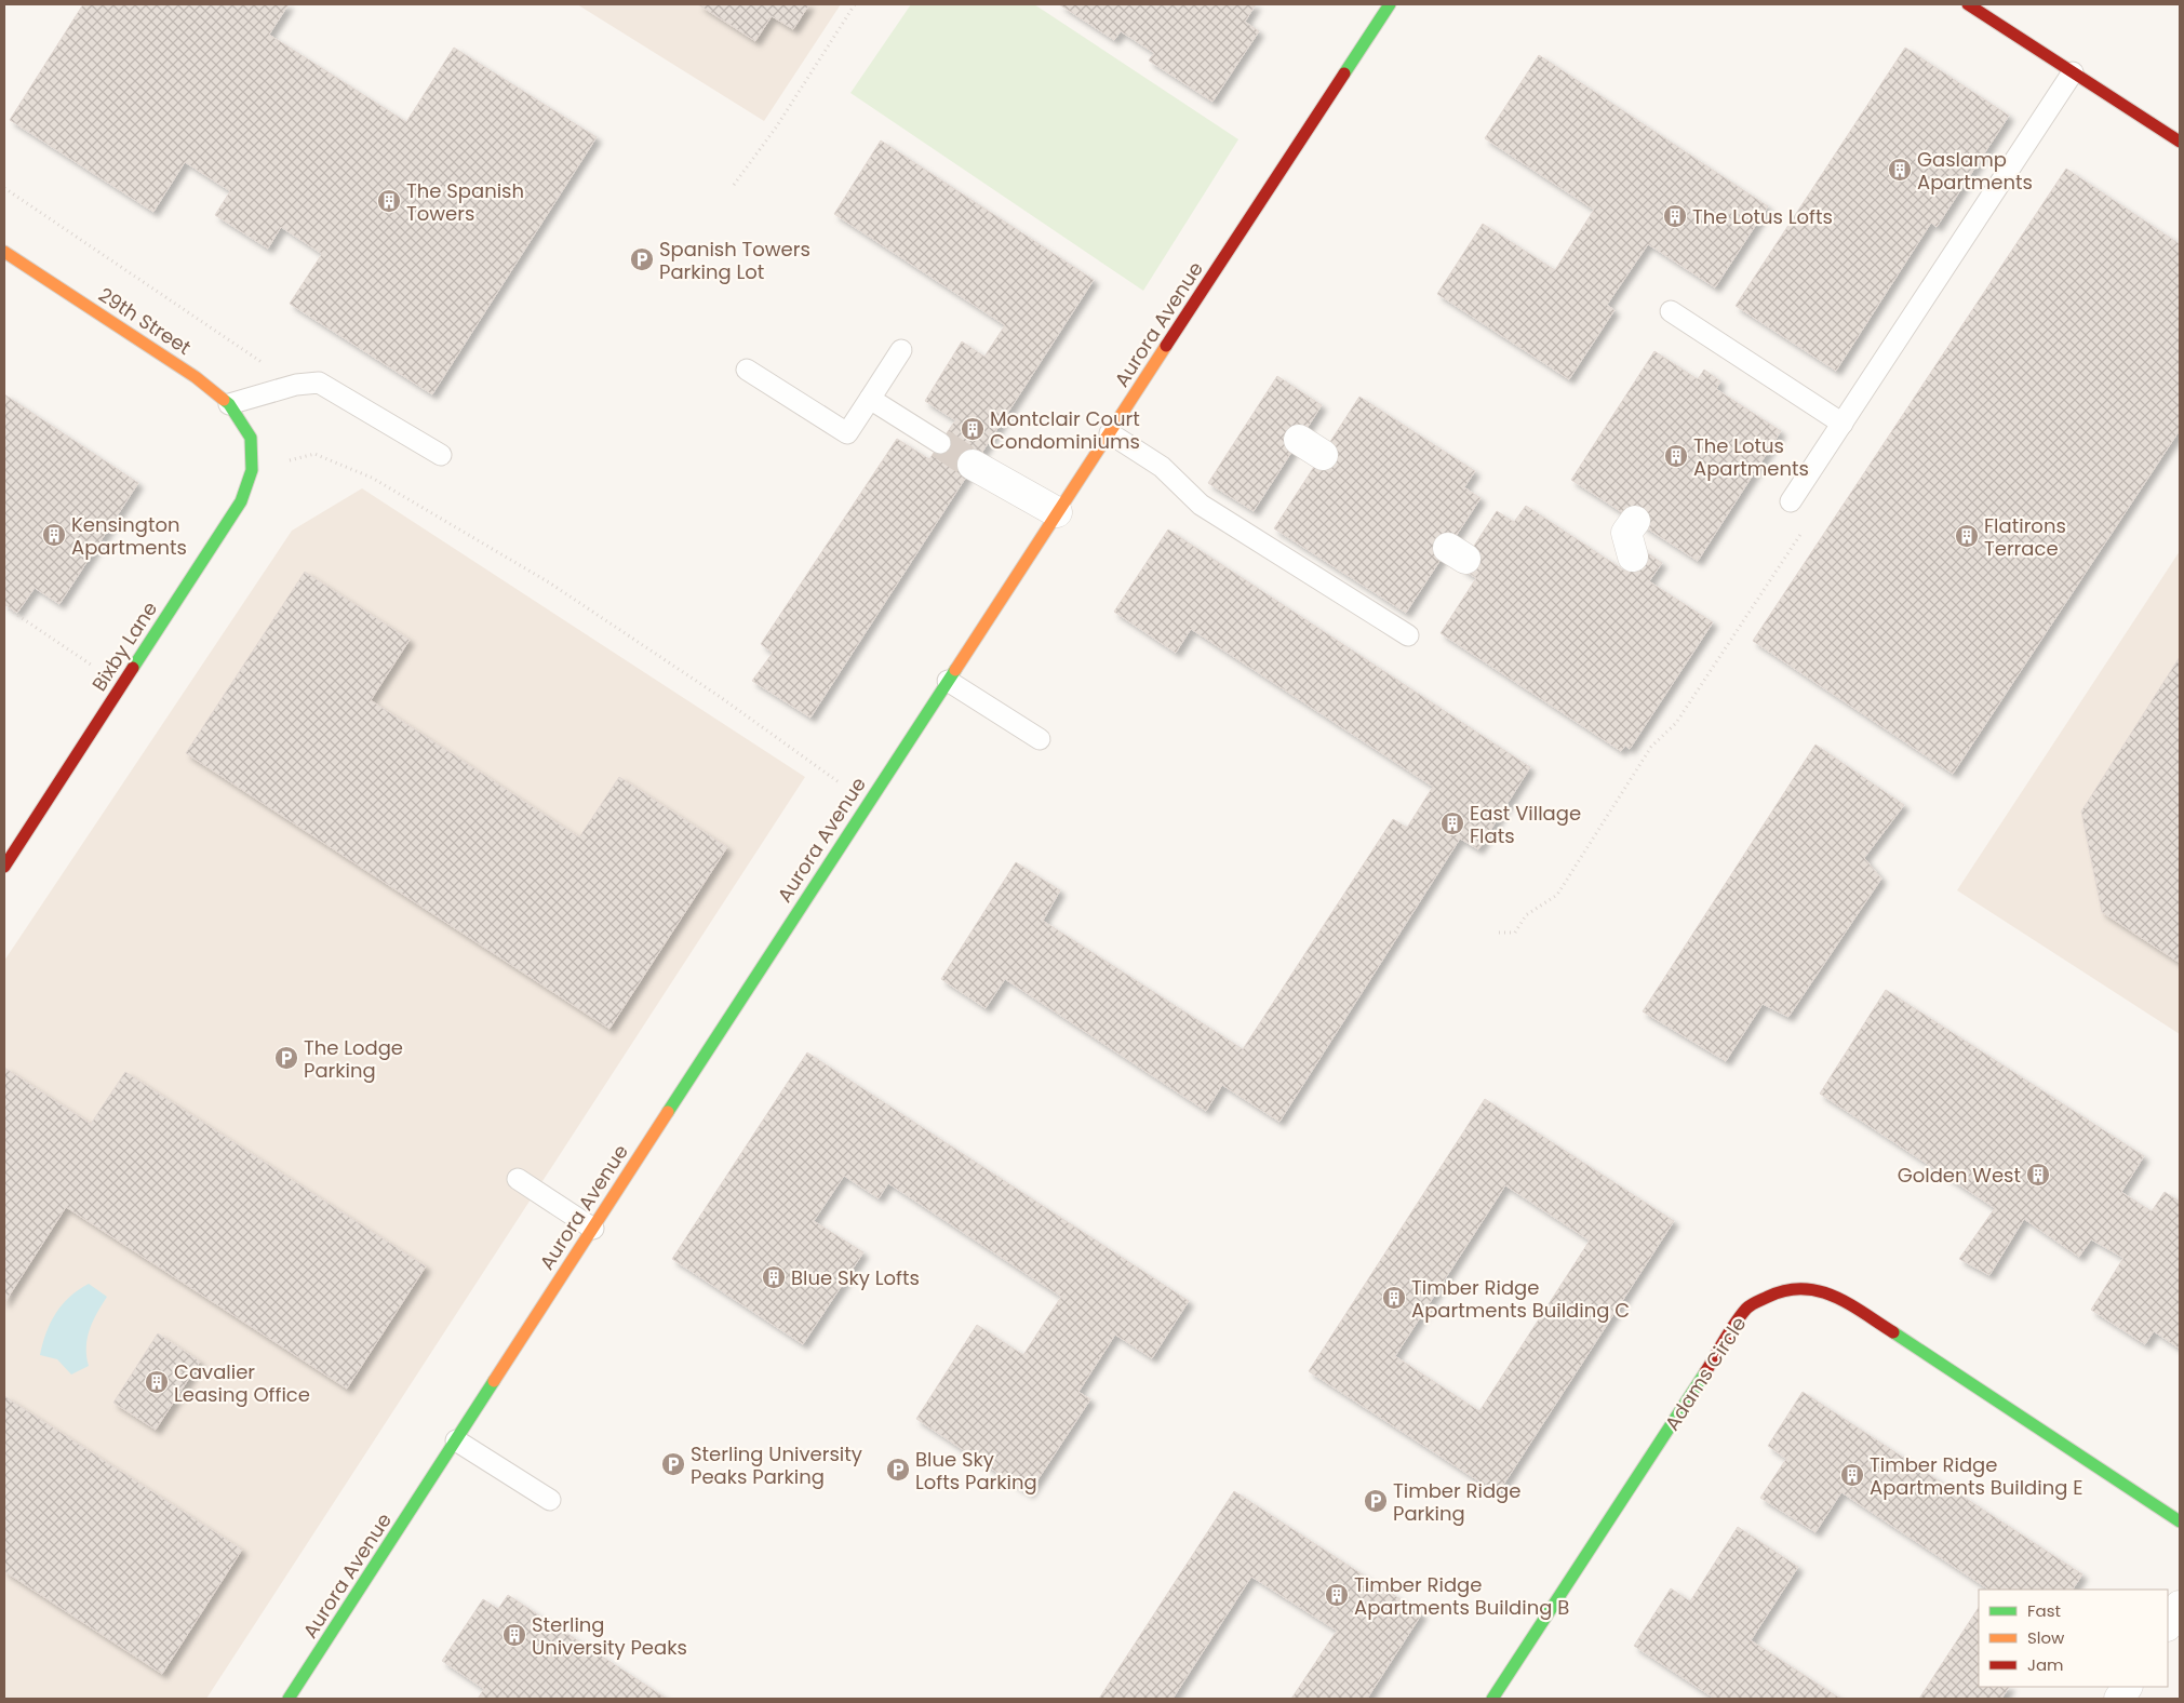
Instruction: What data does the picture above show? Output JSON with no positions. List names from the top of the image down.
{
  "streets": {
    "street": [
      "29th Street",
      "Aurora Avenue",
      "Bixby Lane",
      "Adams Circle"
    ]
  },
  "crossings": [
    ["29th Street", "Bixby Lane"]
  ],
  "places": {
    "building": [
      "Gaslamp Apartments",
      "The Spanish Towers",
      "The Lotus Lofts",
      "Montclair Court Condominiums",
      "The Lotus Apartments",
      "Kensington Apartments",
      "Flatirons Terrace",
      "East Village Flats",
      "Golden West",
      "Blue Sky Lofts",
      "Timber Ridge Apartments Building C",
      "Cavalier Leasing Office",
      "Timber Ridge Apartments Building E",
      "Timber Ridge Apartments Building B",
      "Sterling University Peaks"
    ],
    "parking": [
      "Spanish Towers Parking Lot",
      "The Lodge Parking",
      "Sterling University Peaks Parking",
      "Blue Sky Lofts Parking",
      "Timber Ridge Parking"
    ]
  },
  "legend": ["Fast", "Slow", "Jam"]
}
